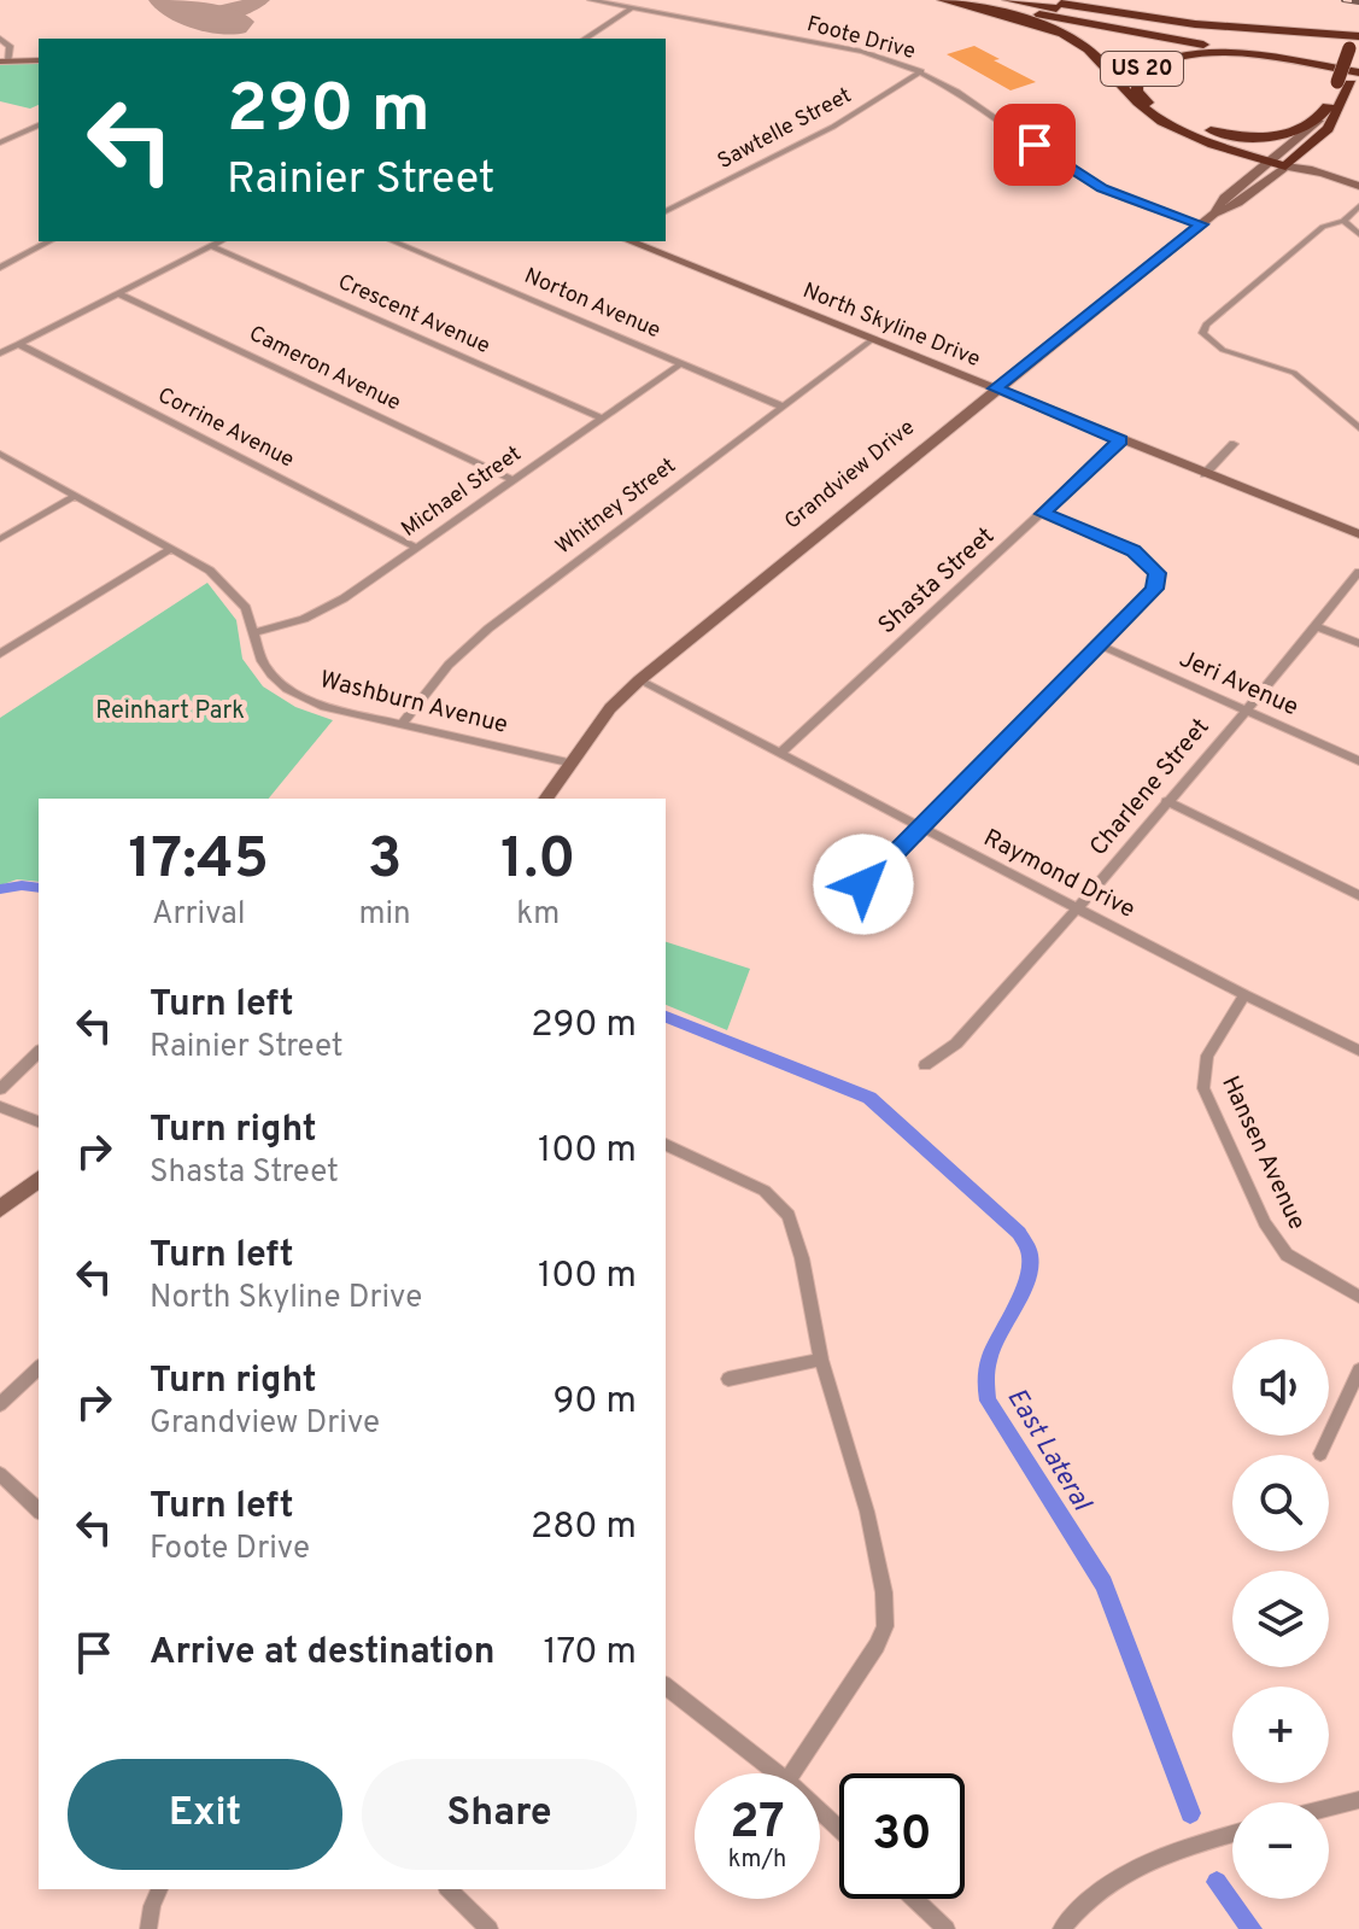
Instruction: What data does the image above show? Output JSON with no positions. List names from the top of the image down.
{
  "streets": {
    "highway": ["US 20", "Grandview Drive"],
    "main road": ["North Skyline Drive"],
    "street": [
      "Foote Drive",
      "Sawtelle Street",
      "Norton Avenue",
      "Crescent Avenue",
      "Cameron Avenue",
      "Corrine Avenue",
      "Michael Street",
      "Whitney Street",
      "Shasta Street",
      "Jeri Avenue",
      "Washburn Avenue",
      "Charlene Street",
      "Raymond Drive",
      "Hansen Avenue"
    ]
  },
  "crossings": [
    ["Foote Drive", "Sawtelle Street"],
    ["Foote Drive", "Grandview Drive"],
    ["US 20", "Grandview Drive"],
    ["Norton Avenue", "Michael Street"],
    ["Norton Avenue", "Whitney Street"],
    ["Crescent Avenue", "Michael Street"],
    ["North Skyline Drive", "Grandview Drive"],
    ["North Skyline Drive", "Whitney Street"],
    ["North Skyline Drive", "Shasta Street"],
    ["Cameron Avenue", "Michael Street"],
    ["Corrine Avenue", "Michael Street"],
    ["Grandview Drive", "Washburn Avenue"],
    ["Grandview Drive", "Raymond Drive"],
    ["Michael Street", "Washburn Avenue"],
    ["Whitney Street", "Washburn Avenue"],
    ["Shasta Street", "Raymond Drive"],
    ["Jeri Avenue", "Charlene Street"],
    ["Charlene Street", "Raymond Drive"],
    ["Raymond Drive", "Hansen Avenue"]
  ],
  "water": ["East Lateral"],
  "parks": ["Reinhart Park"],
  "page": {
    "turn": ["290 m", "Rainier Street"],
    "eta": [
      "17:45",
      "Arrival",
      "3",
      "min",
      "1.0",
      "km"
    ],
    "list": [
      {
        "name": "Turn left",
        "note": "Rainier Street",
        "value": "290 m"
      },
      {
        "name": "Turn right",
        "note": "Shasta Street",
        "value": "100 m"
      },
      {
        "name": "Turn left",
        "note": "North Skyline Drive",
        "value": "100 m"
      },
      {
        "name": "Turn right",
        "note": "Grandview Drive",
        "value": "90 m"
      },
      {
        "name": "Turn left",
        "note": "Foote Drive",
        "value": "280 m"
      },
      {
        "name": "Arrive at destination",
        "value": "170 m"
      }
    ],
    "map_buttons": ["+", "−"],
    "buttons": ["Exit", "Share"],
    "speed": "27 km/h",
    "limit": "30"
  }
}
